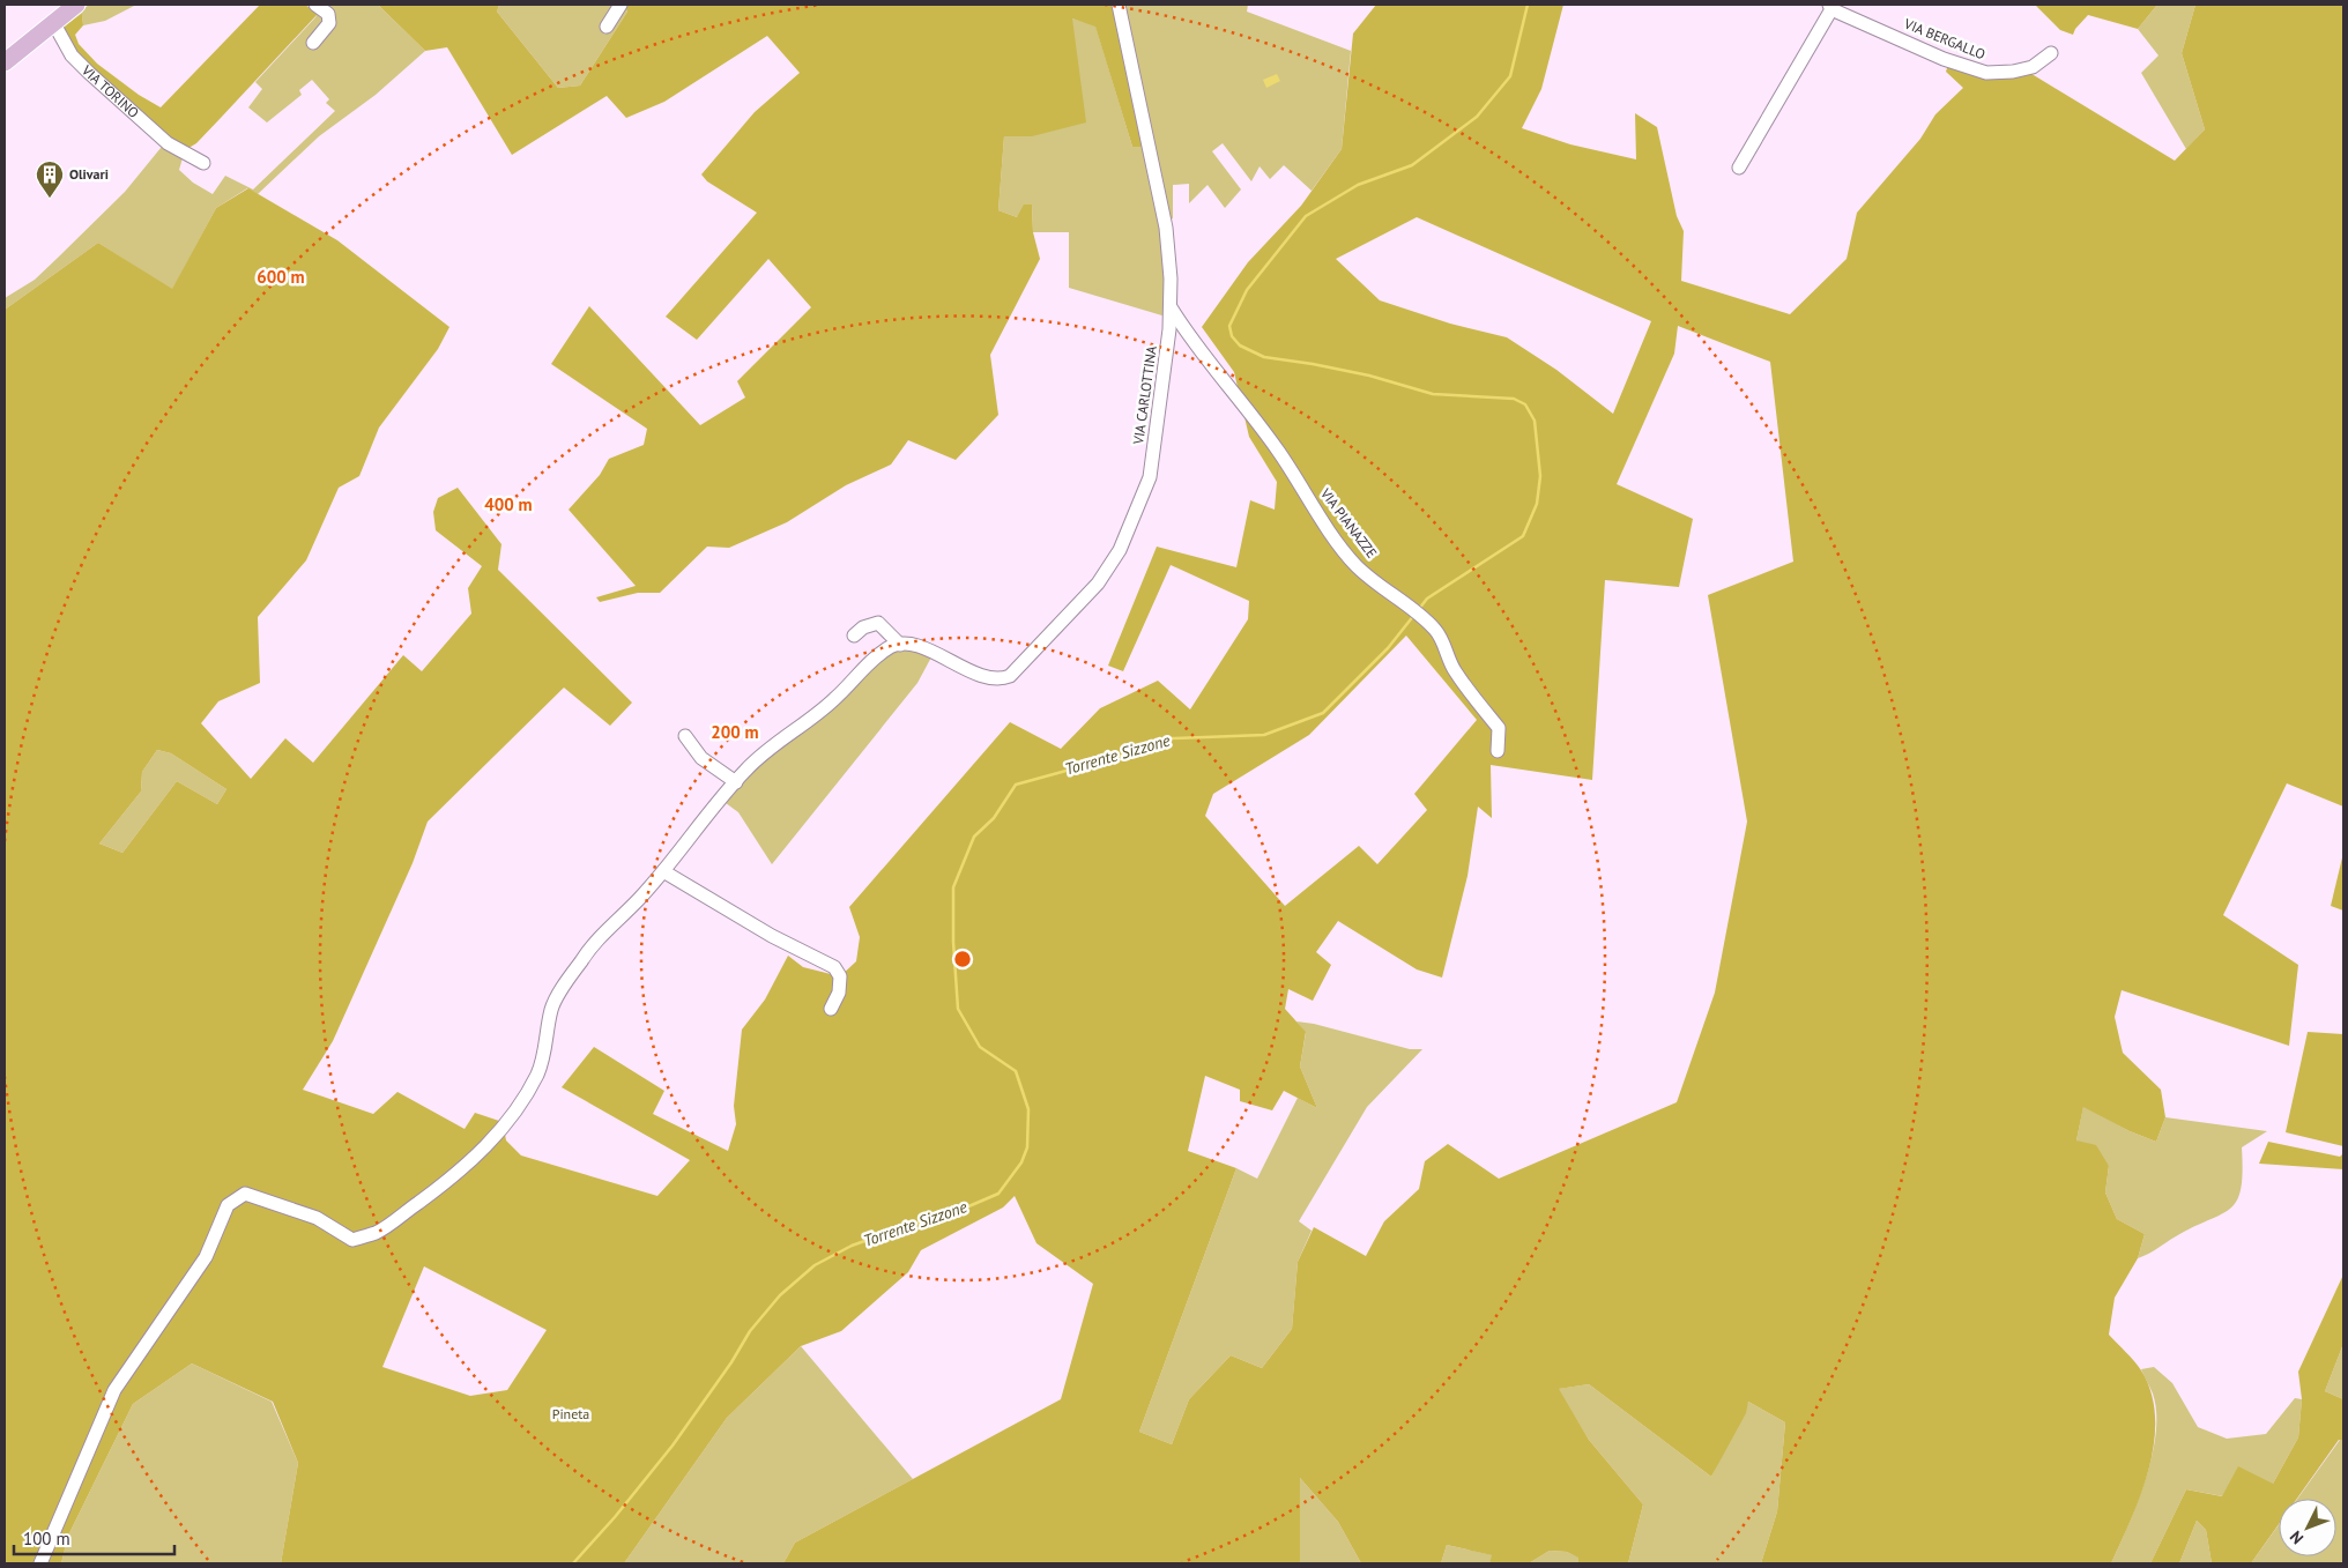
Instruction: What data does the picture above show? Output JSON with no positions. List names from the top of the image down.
{
  "streets": {
    "street": [
      "VIA BERGALLO",
      "VIA TORINO",
      "VIA CARLOTTINA",
      "VIA PIANAZZE"
    ]
  },
  "crossings": [
    ["VIA CARLOTTINA", "VIA PIANAZZE"]
  ],
  "water": ["Torrente Sizzone"],
  "parks": ["Pineta"],
  "places": {
    "building": ["Olivari"]
  },
  "scale_bar": "100 m",
  "north": "bottom left",
  "rings": ["600 m", "400 m", "200 m"]
}
